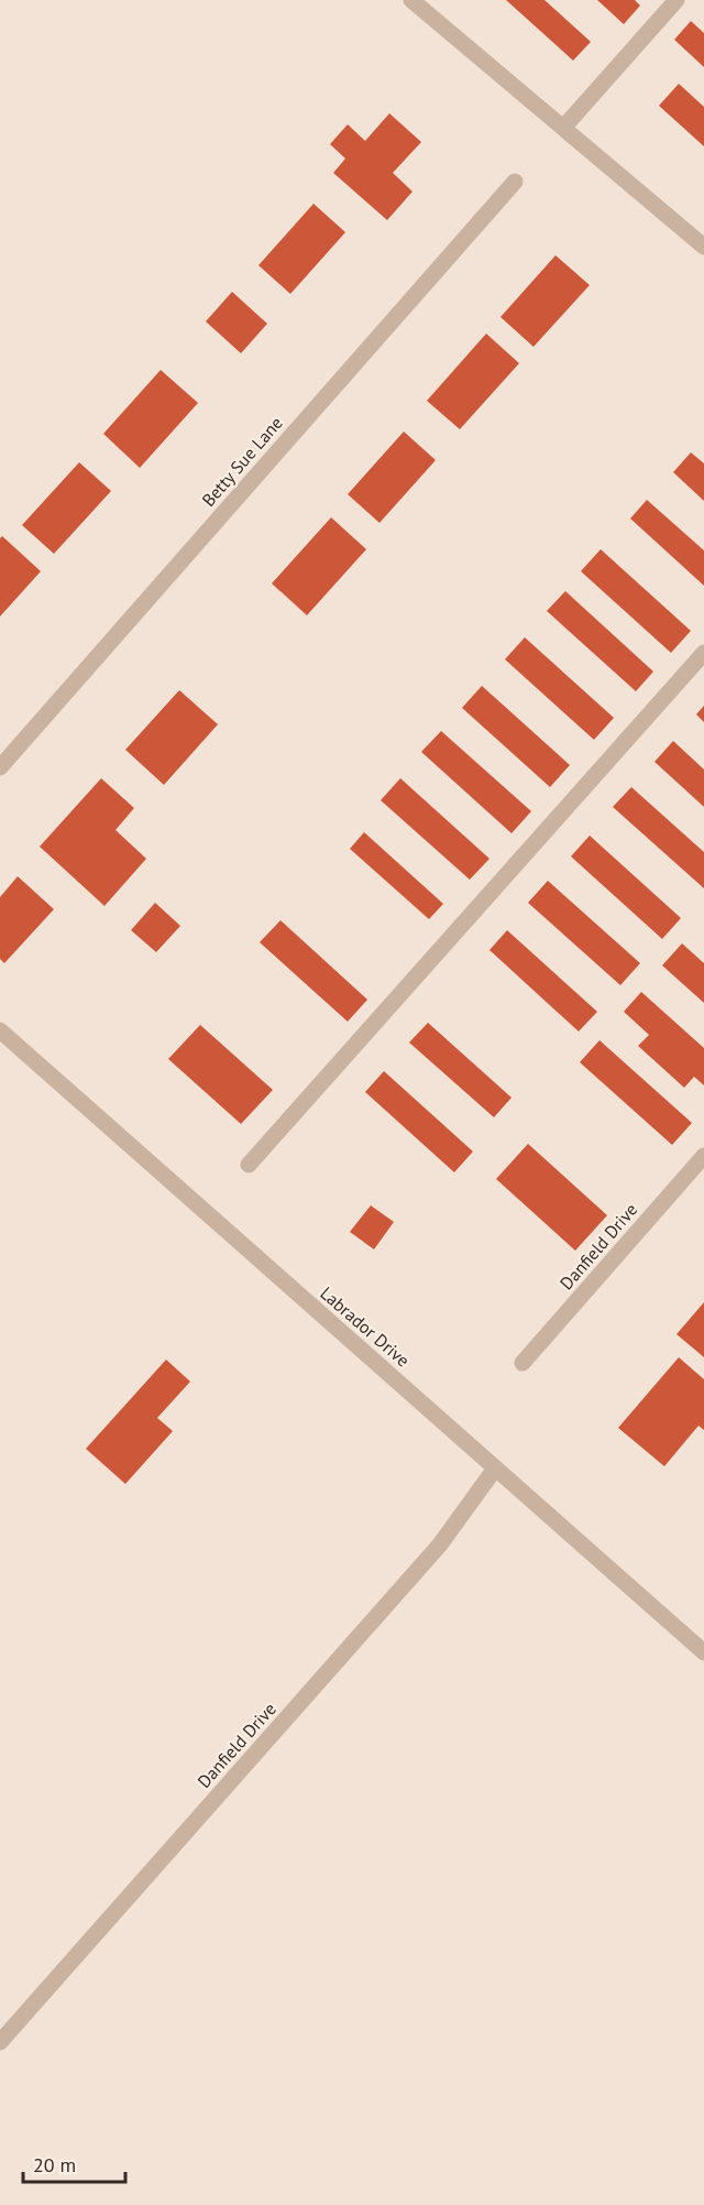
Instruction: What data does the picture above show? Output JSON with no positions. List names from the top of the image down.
{
  "streets": {
    "street": ["Betty Sue Lane", "Danfield Drive", "Labrador Drive"]
  },
  "crossings": [
    ["Danfield Drive", "Labrador Drive"]
  ],
  "scale_bar": "20 m"
}
